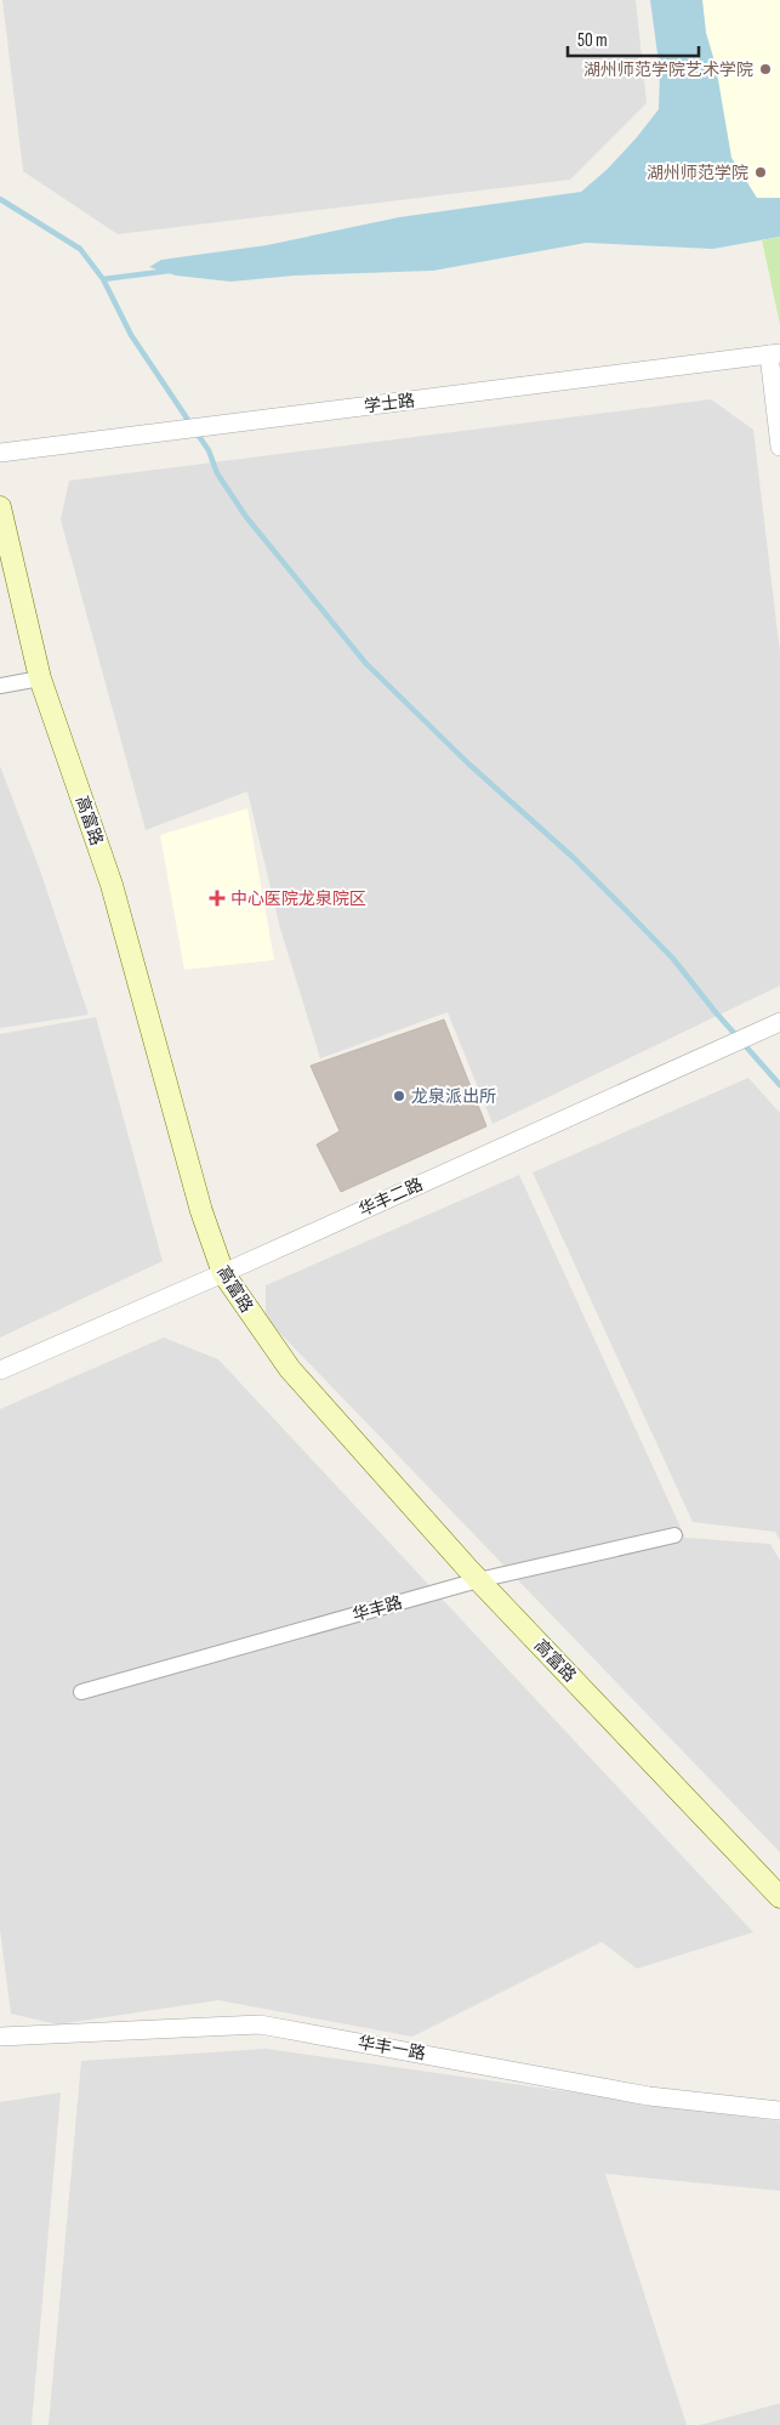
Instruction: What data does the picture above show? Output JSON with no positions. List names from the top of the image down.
{
  "streets": {
    "main road": ["高富路"],
    "street": [
      "学士路",
      "华丰二路",
      "华丰路",
      "华丰一路"
    ]
  },
  "crossings": [
    ["高富路", "华丰二路"],
    ["高富路", "华丰路"]
  ],
  "places": {
    "other": ["湖州师范学院艺术学院", "湖州师范学院", "龙泉派出所"],
    "health": ["中心医院龙泉院区"]
  },
  "scale_bar": "50 m"
}
